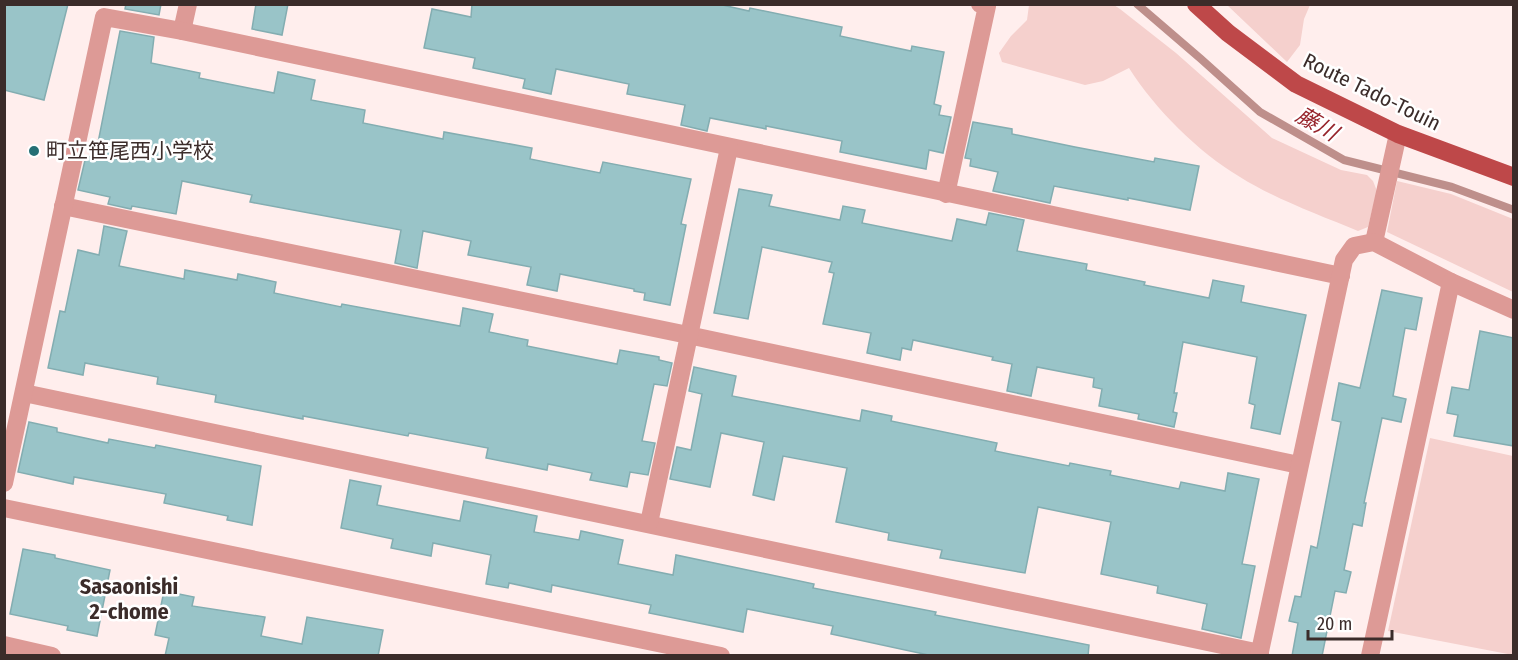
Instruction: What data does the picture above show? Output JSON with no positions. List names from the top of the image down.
{
  "streets": {
    "main road": ["Route Tado-Touin"]
  },
  "districts": ["Sasaonishi 2-chome"],
  "water": ["藤川"],
  "places": ["町立笹尾西小学校"],
  "scale_bar": "20 m"
}
